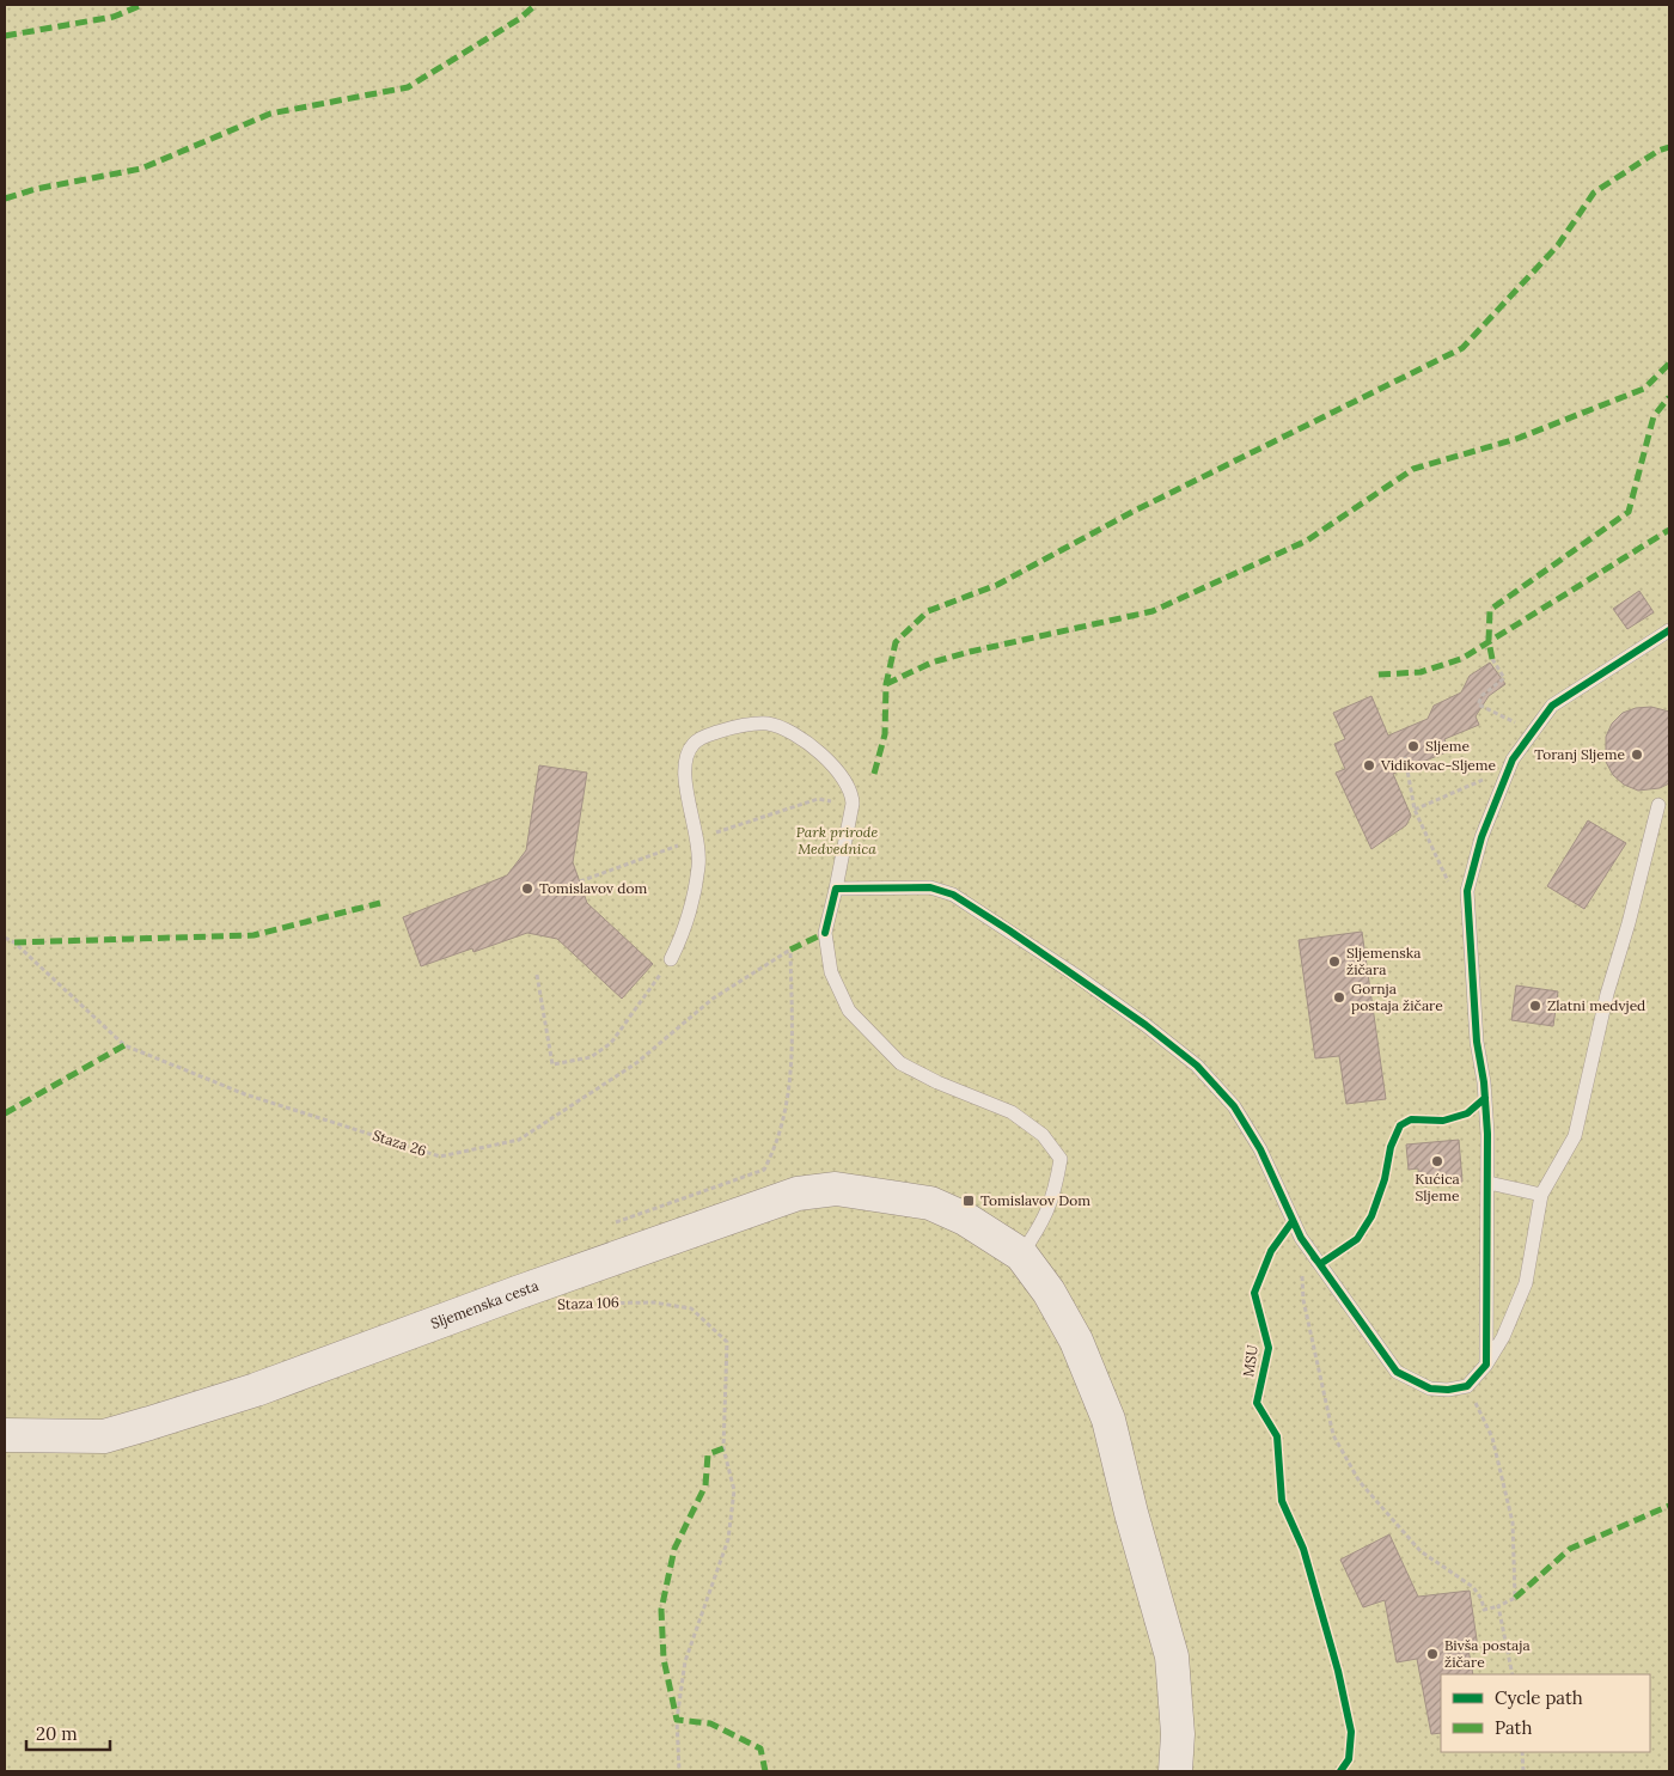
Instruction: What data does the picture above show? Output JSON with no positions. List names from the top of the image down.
{
  "streets": {
    "main road": ["Sljemenska cesta"],
    "path": ["Staza 26", "Staza 106"],
    "cycle path": ["MSU"]
  },
  "parks": ["Park prirode Medvednica"],
  "places": {
    "other": [
      "Sljeme",
      "Toranj Sljeme",
      "Vidikovac-Sljeme",
      "Tomislavov dom",
      "Sljemenska žičara",
      "Gornja postaja žičare",
      "Zlatni medvjed",
      "Kućica Sljeme",
      "Bivša postaja žičare"
    ],
    "transit": ["Tomislavov Dom"]
  },
  "legend": ["Cycle path", "Path"],
  "scale_bar": "20 m"
}
